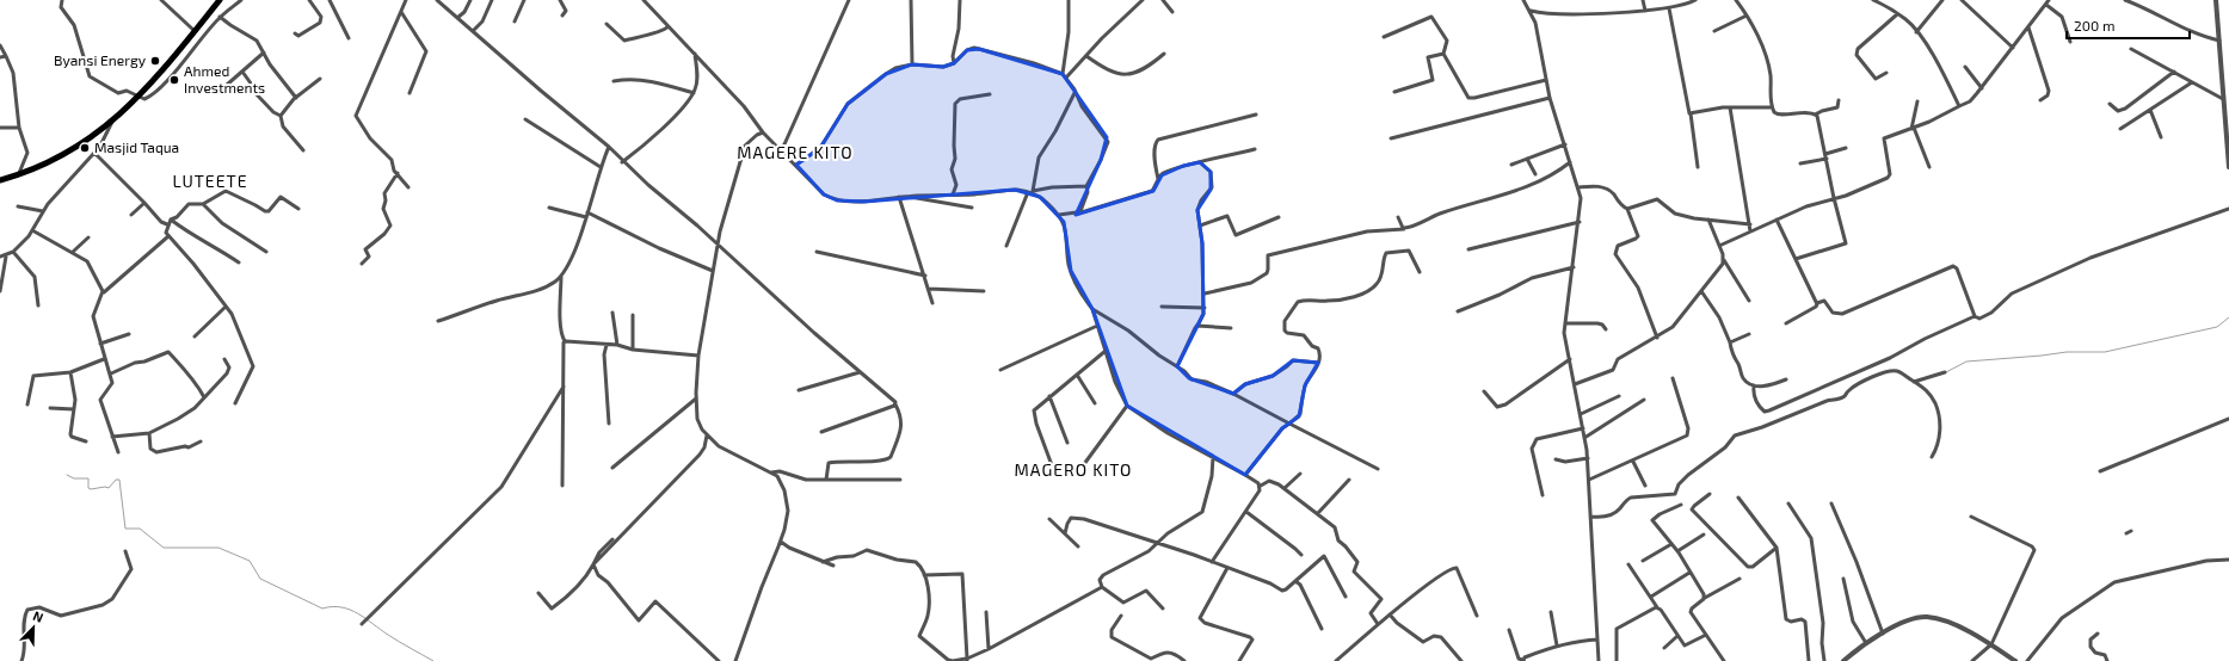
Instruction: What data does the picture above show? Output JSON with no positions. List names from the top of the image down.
{
  "districts": ["MAGERE KITO", "LUTEETE", "MAGERO KITO"],
  "places": ["Byansi Energy", "Ahmed Investments", "Masjid Taqua"],
  "scale_bar": "200 m",
  "north": "top right"
}
